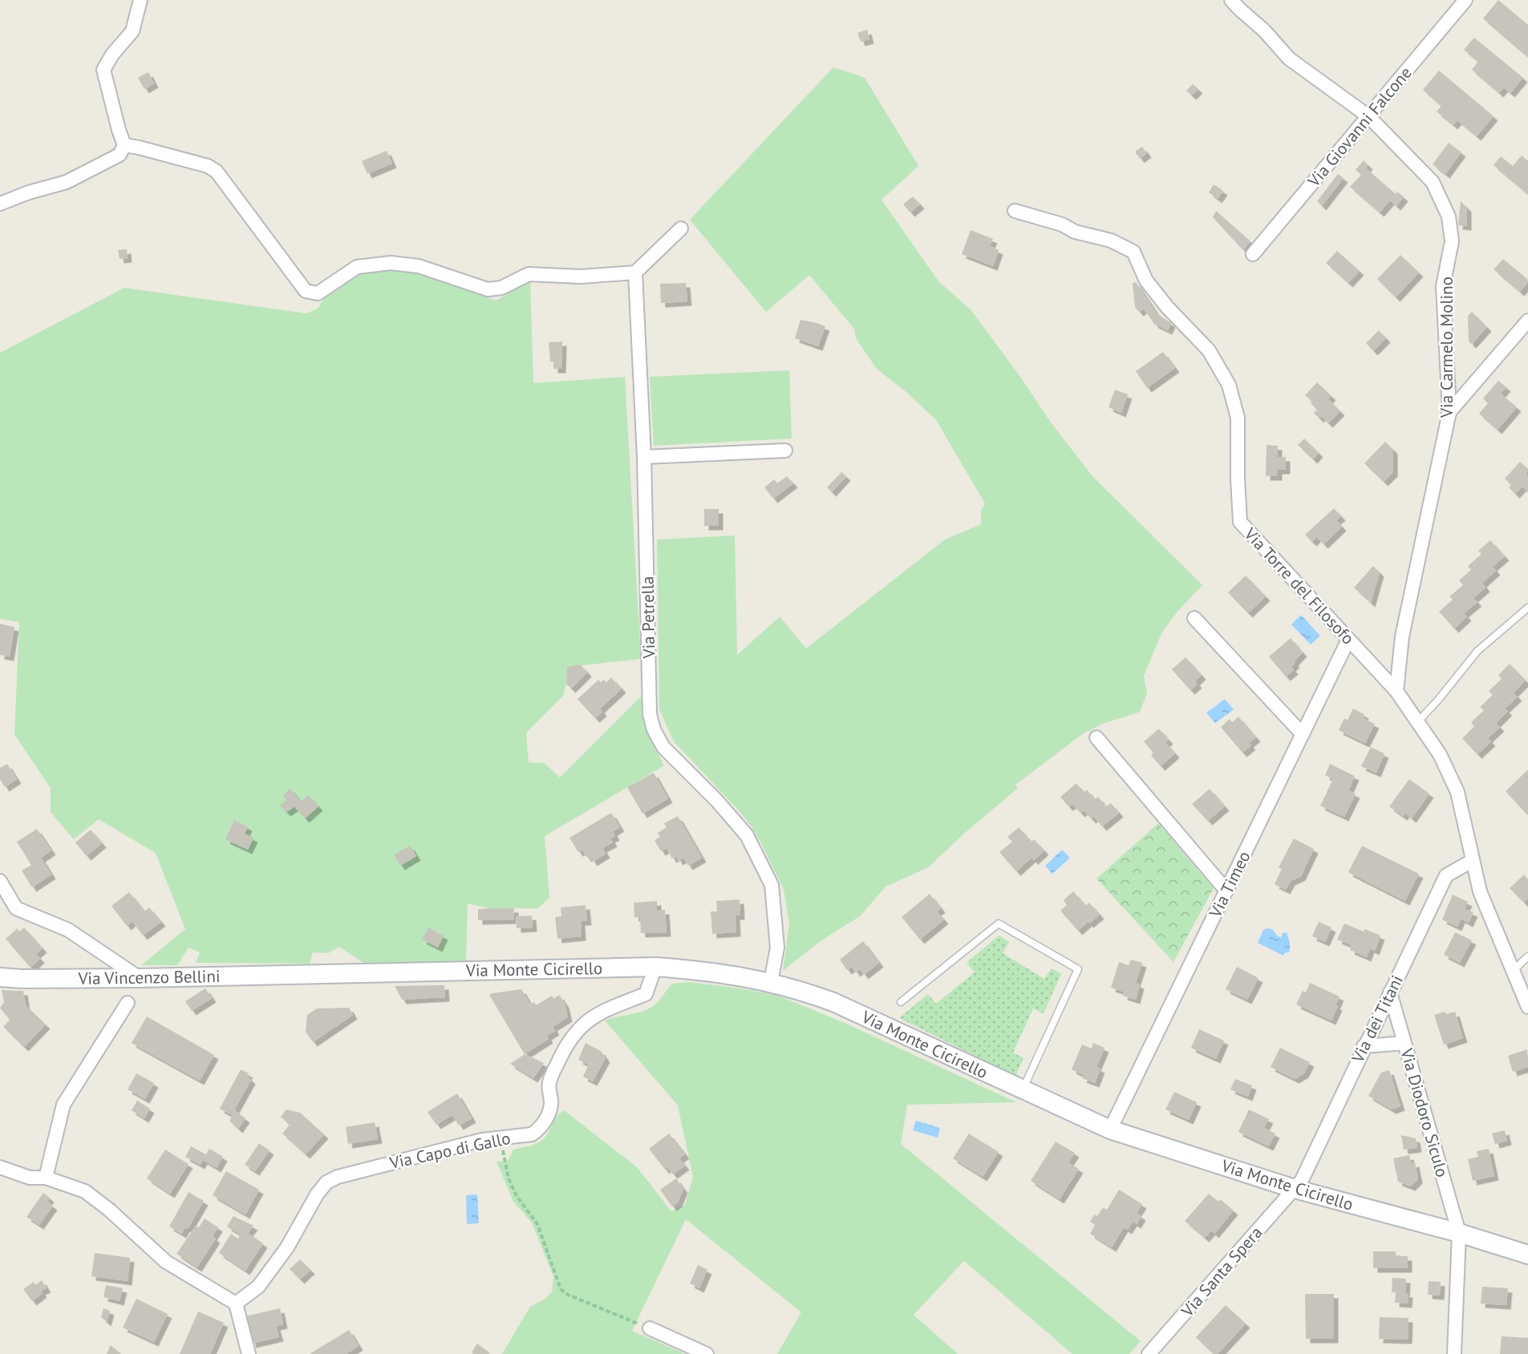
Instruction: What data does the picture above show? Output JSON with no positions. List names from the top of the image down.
{
  "streets": {
    "street": [
      "Via Giovanni Falcone",
      "Via Carmelo Molino",
      "Via Torre del Filosofo",
      "Via Petrella",
      "Via Timeo",
      "Via Monte Cicirello",
      "Via Vincenzo Bellini",
      "Via dei Titani",
      "Via Diodoro Siculo",
      "Via Capo di Gallo",
      "Via Santa Spera"
    ]
  },
  "crossings": [
    ["Via Giovanni Falcone", "Via Carmelo Molino"],
    ["Via Carmelo Molino", "Via Torre del Filosofo"],
    ["Via Torre del Filosofo", "Via Timeo"],
    ["Via Torre del Filosofo", "Via dei Titani"],
    ["Via Petrella", "Via Monte Cicirello"],
    ["Via Timeo", "Via Monte Cicirello"],
    ["Via Monte Cicirello", "Via Vincenzo Bellini"],
    ["Via Monte Cicirello", "Via dei Titani"],
    ["Via Monte Cicirello", "Via Diodoro Siculo"],
    ["Via Monte Cicirello", "Via Capo di Gallo"],
    ["Via Monte Cicirello", "Via Santa Spera"],
    ["Via dei Titani", "Via Diodoro Siculo"],
    ["Via dei Titani", "Via Santa Spera"]
  ]
}
